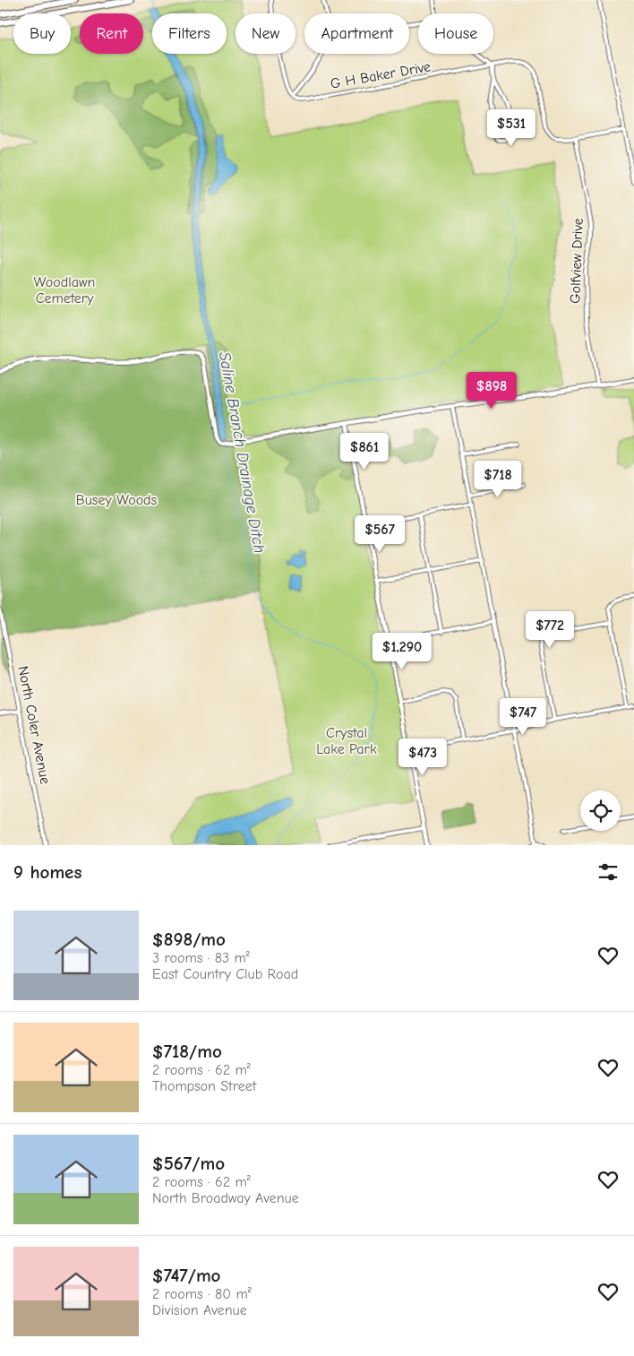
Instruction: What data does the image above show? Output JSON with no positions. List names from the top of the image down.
{
  "streets": {
    "street": ["G H Baker Drive", "Golfview Drive", "North Coler Avenue"]
  },
  "crossings": [
    ["G H Baker Drive", "Golfview Drive"]
  ],
  "water": ["Saline Branch Drainage Ditch"],
  "parks": ["Woodlawn Cemetery", "Busey Woods", "Crystal Lake Park"],
  "page": {
    "chip": [
      "Buy",
      "Rent",
      "Filters",
      "New",
      "Apartment",
      "House"
    ],
    "price": [
      "$531",
      "$898",
      "$861",
      "$718",
      "$567",
      "$772",
      "$1,290",
      "$747",
      "$473"
    ],
    "heading": "9 homes",
    "list": [
      {
        "name": "$898/mo",
        "note": "3 rooms · 83 m² · East Country Club Road"
      },
      {
        "name": "$718/mo",
        "note": "2 rooms · 62 m² · Thompson Street"
      },
      {
        "name": "$567/mo",
        "note": "2 rooms · 62 m² · North Broadway Avenue"
      },
      {
        "name": "$747/mo",
        "note": "2 rooms · 80 m² · Division Avenue"
      }
    ]
  }
}
